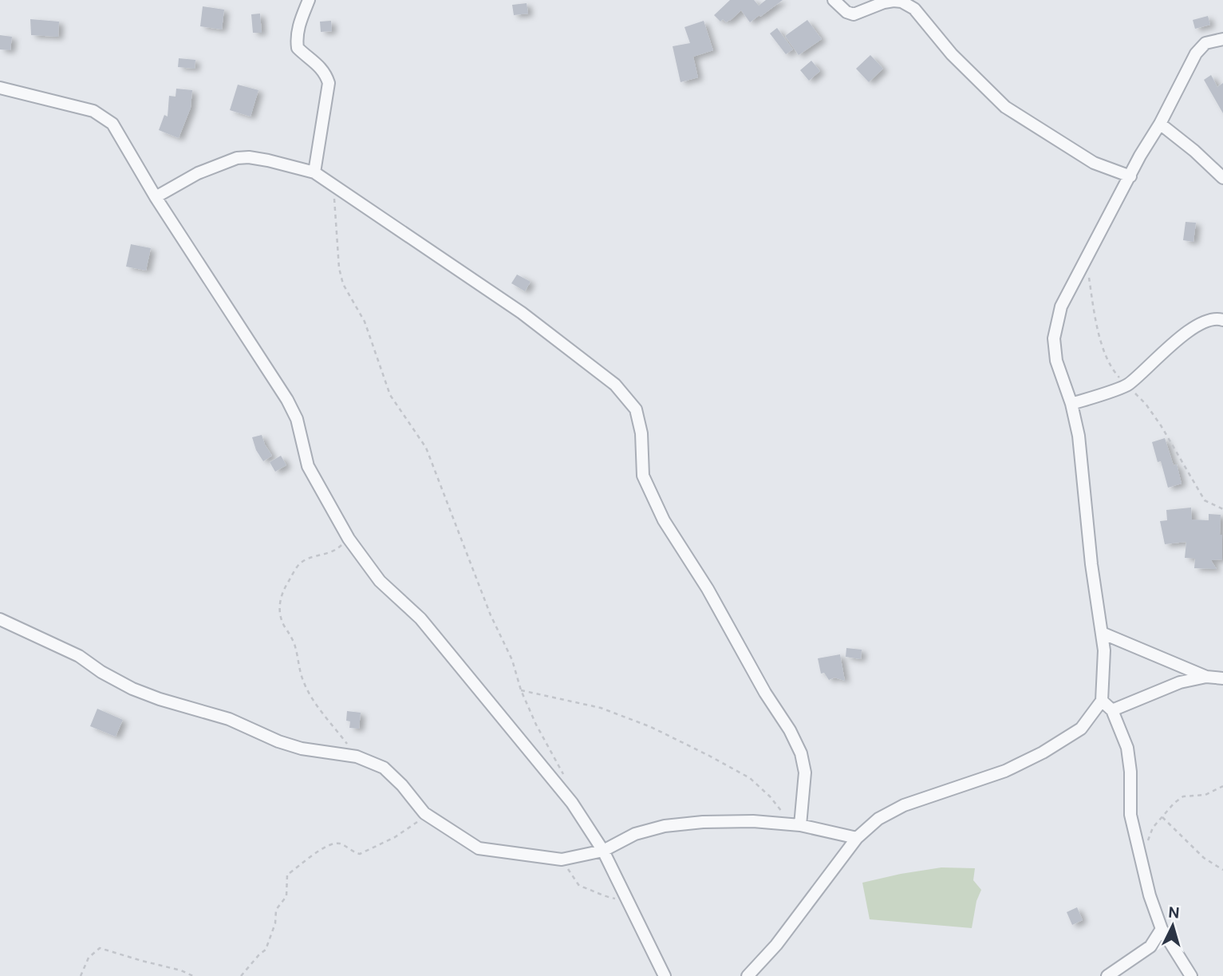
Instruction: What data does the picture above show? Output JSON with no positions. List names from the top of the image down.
{
  "north": "top"
}
